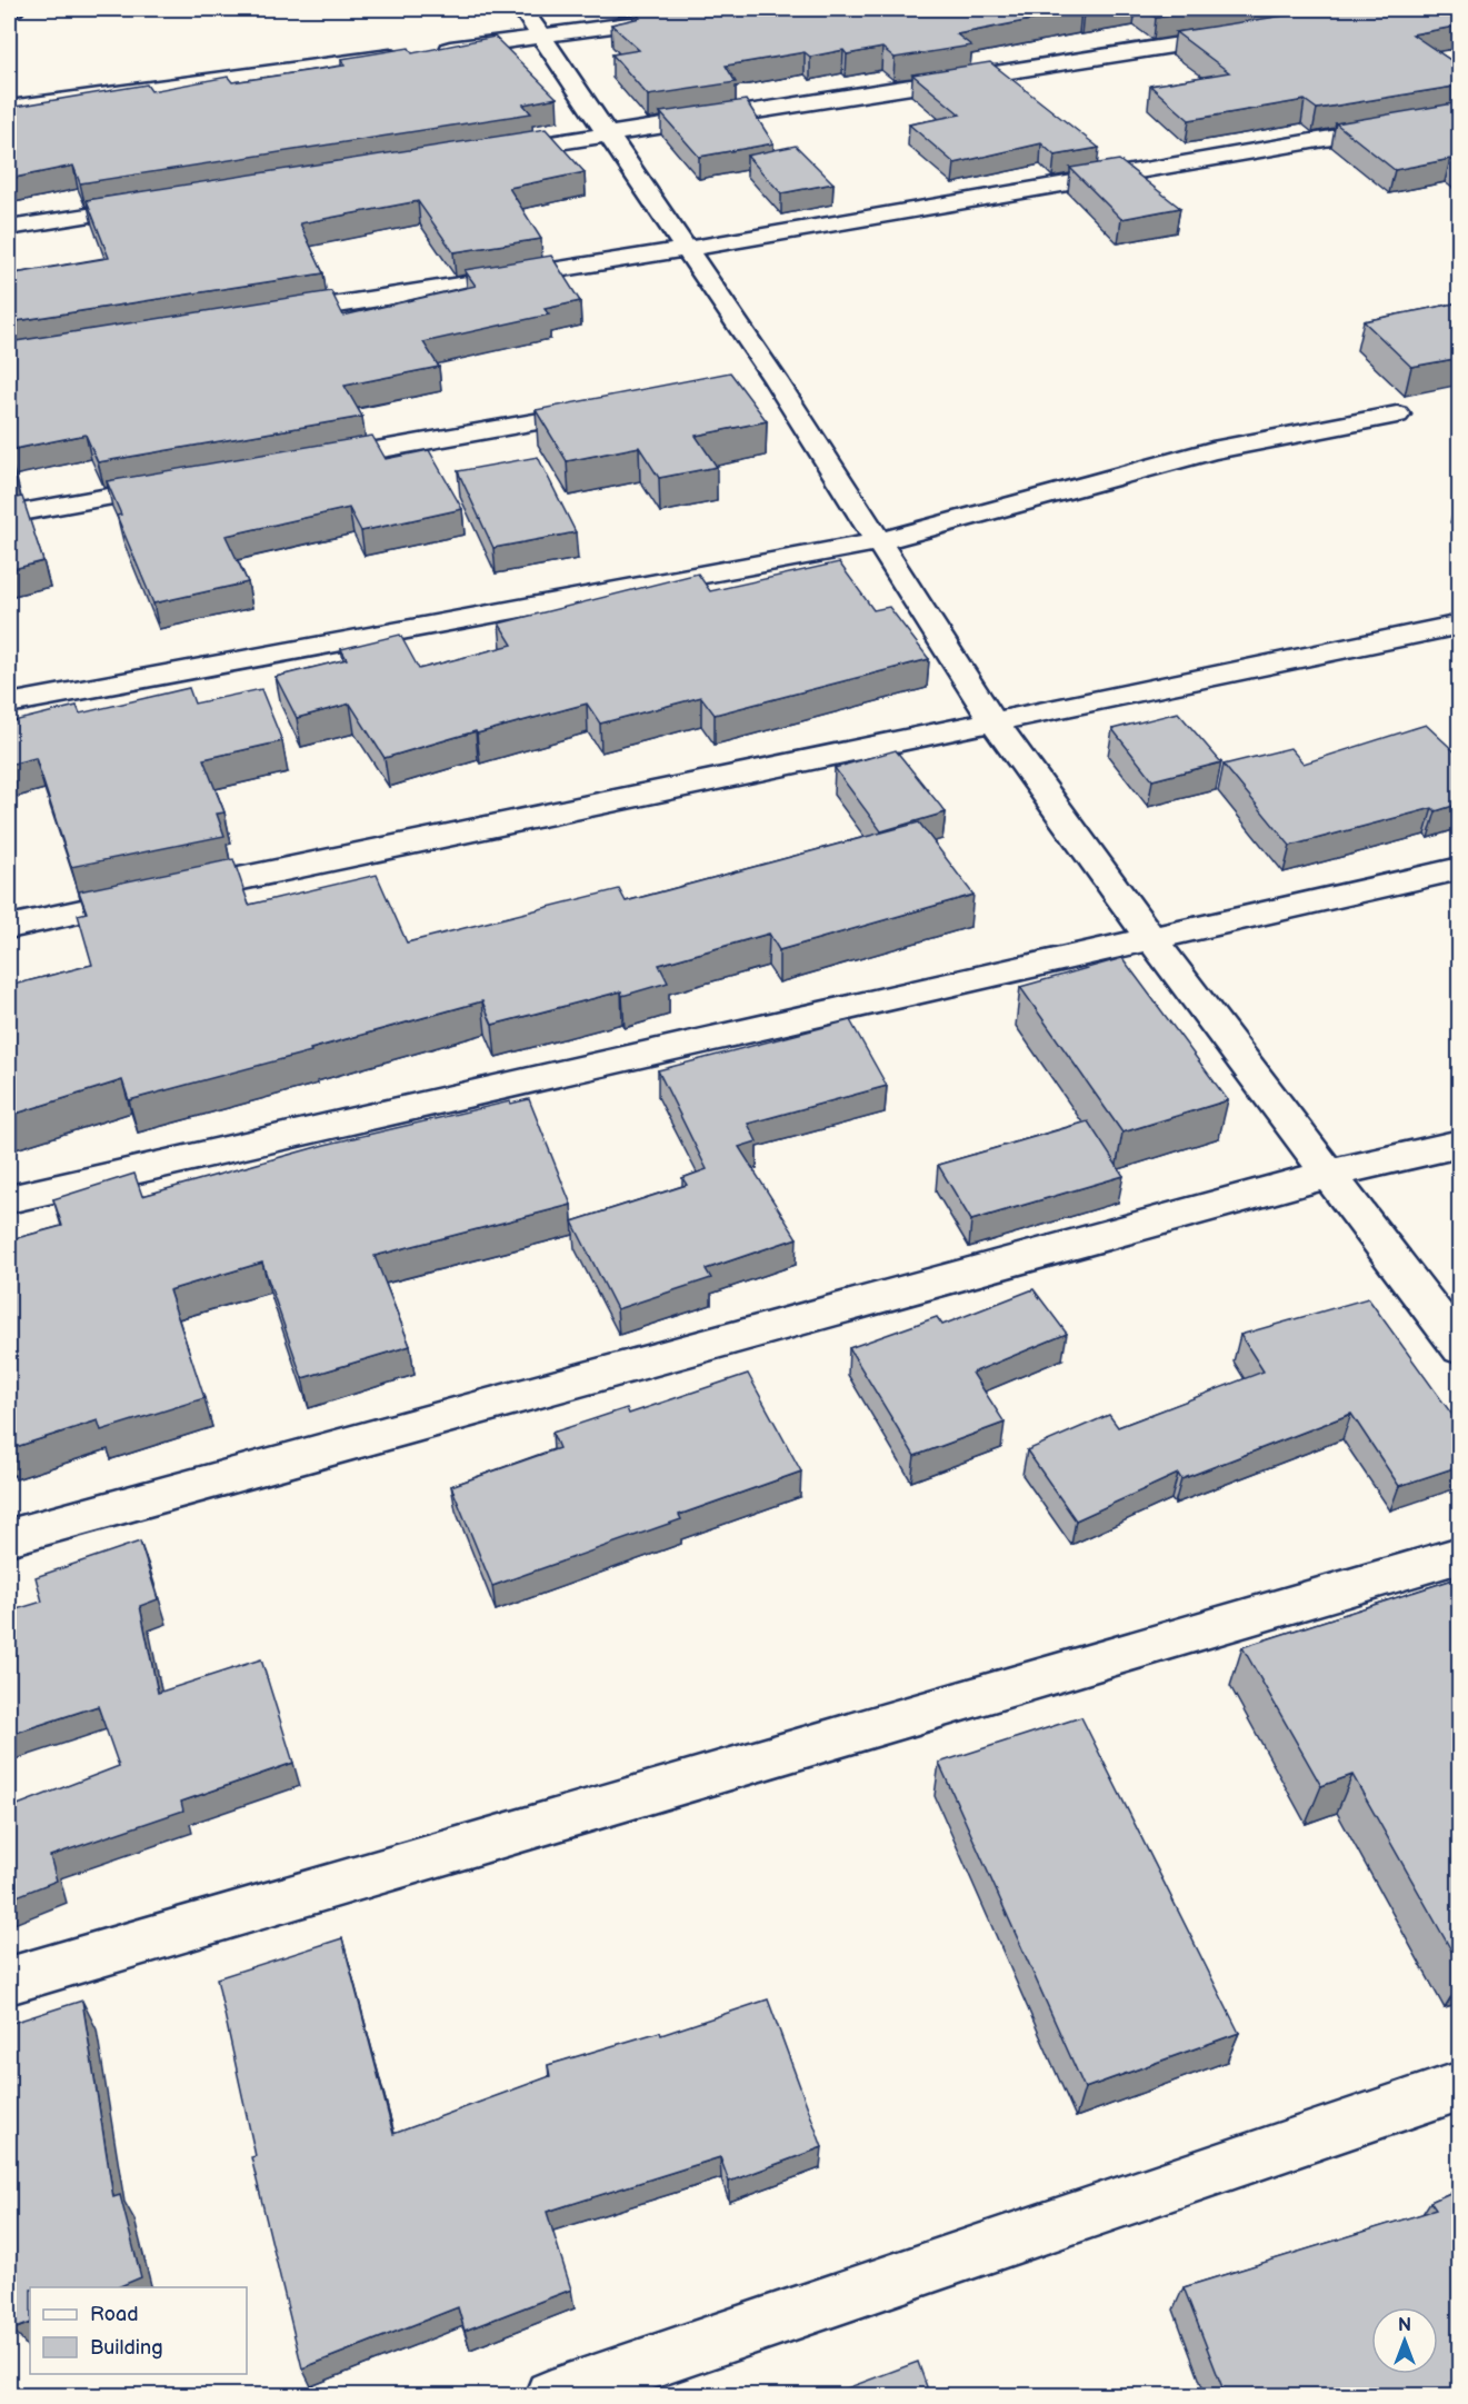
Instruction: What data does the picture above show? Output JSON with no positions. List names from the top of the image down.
{
  "legend": ["Road", "Building"],
  "north": "top"
}
